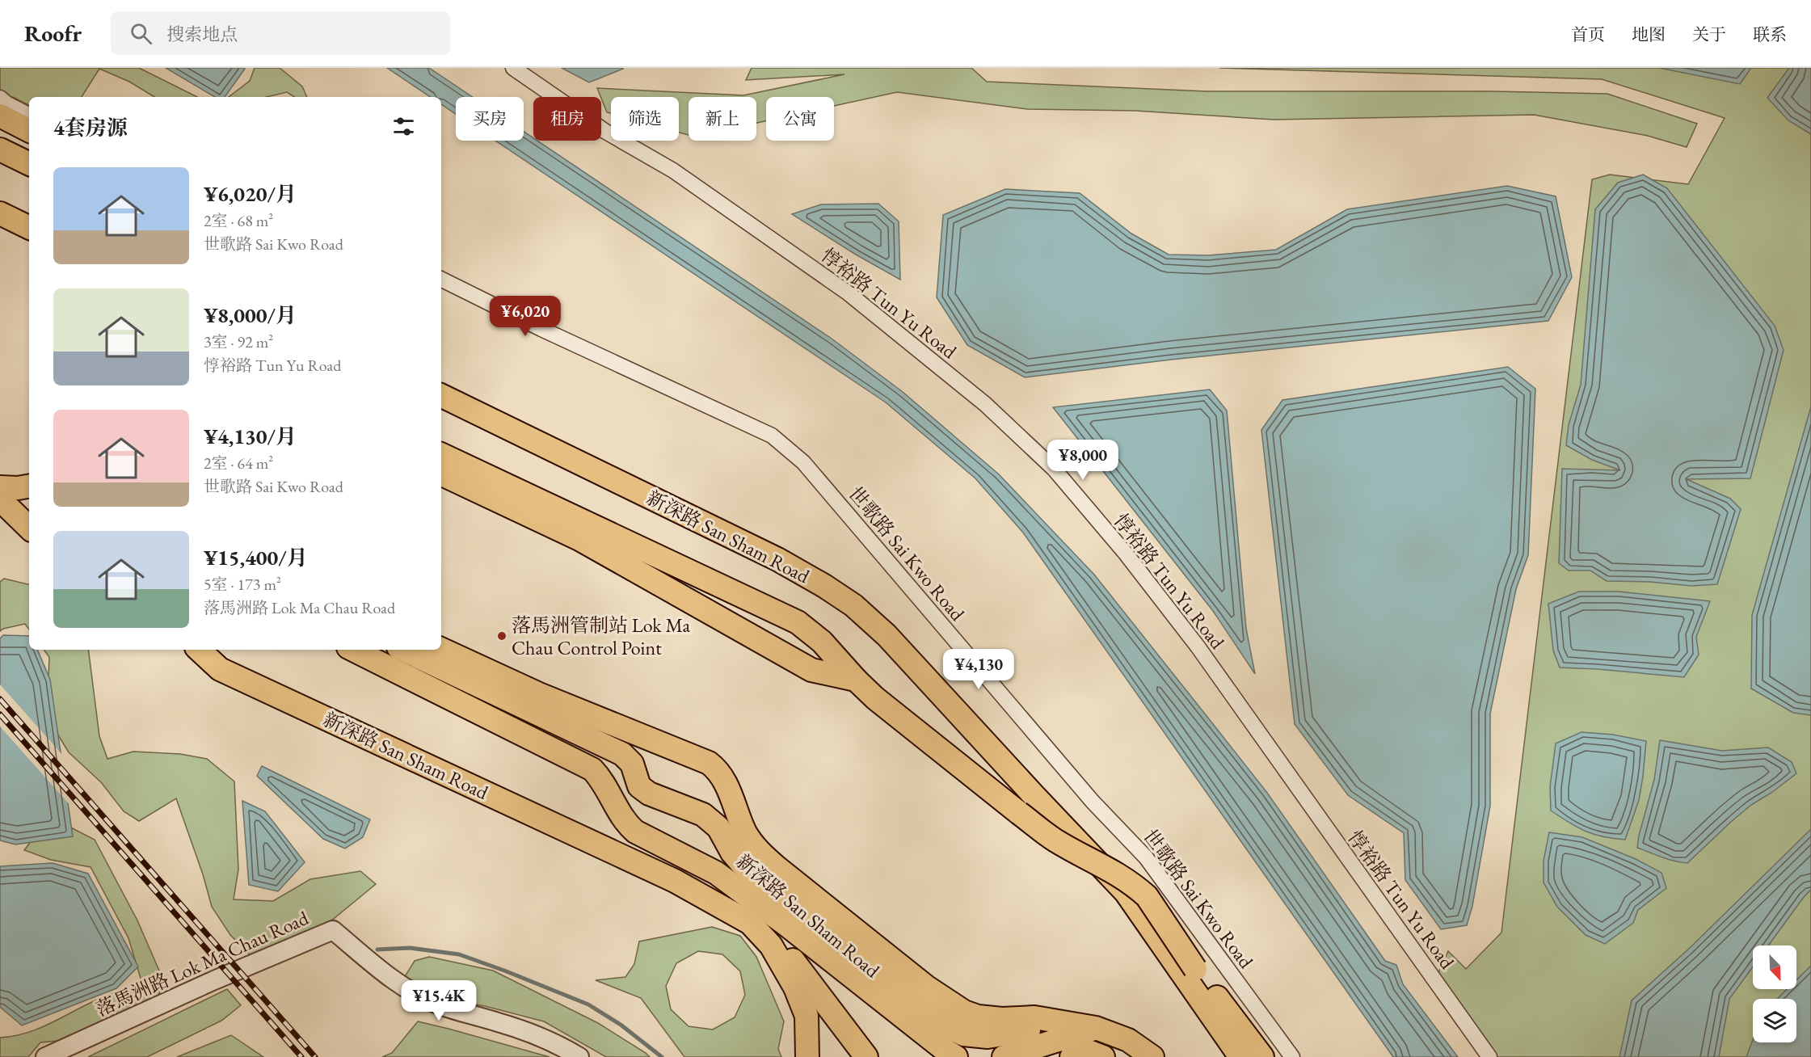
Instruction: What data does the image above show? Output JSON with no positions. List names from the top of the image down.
{
  "streets": {
    "main road": ["新深路 San Sham Road"],
    "street": ["惇裕路 Tun Yu Road", "世歌路 Sai Kwo Road", "落馬洲路 Lok Ma Chau Road"]
  },
  "places": ["落馬洲管制站 Lok Ma Chau Control Point"],
  "north": "bottom right",
  "page": {
    "header": "Roofr",
    "search": "搜索地点",
    "nav": [
      "首页",
      "地图",
      "关于",
      "联系"
    ],
    "chip": [
      "买房",
      "租房",
      "筛选",
      "新上",
      "公寓"
    ],
    "heading": "4套房源",
    "list": [
      {
        "name": "¥6,020/月",
        "note": "2室 · 68 m² · 世歌路 Sai Kwo Road"
      },
      {
        "name": "¥8,000/月",
        "note": "3室 · 92 m² · 惇裕路 Tun Yu Road"
      },
      {
        "name": "¥4,130/月",
        "note": "2室 · 64 m² · 世歌路 Sai Kwo Road"
      },
      {
        "name": "¥15,400/月",
        "note": "5室 · 173 m² · 落馬洲路 Lok Ma Chau Road"
      }
    ],
    "price": [
      "¥6,020",
      "¥8,000",
      "¥4,130",
      "¥15.4K"
    ]
  }
}
